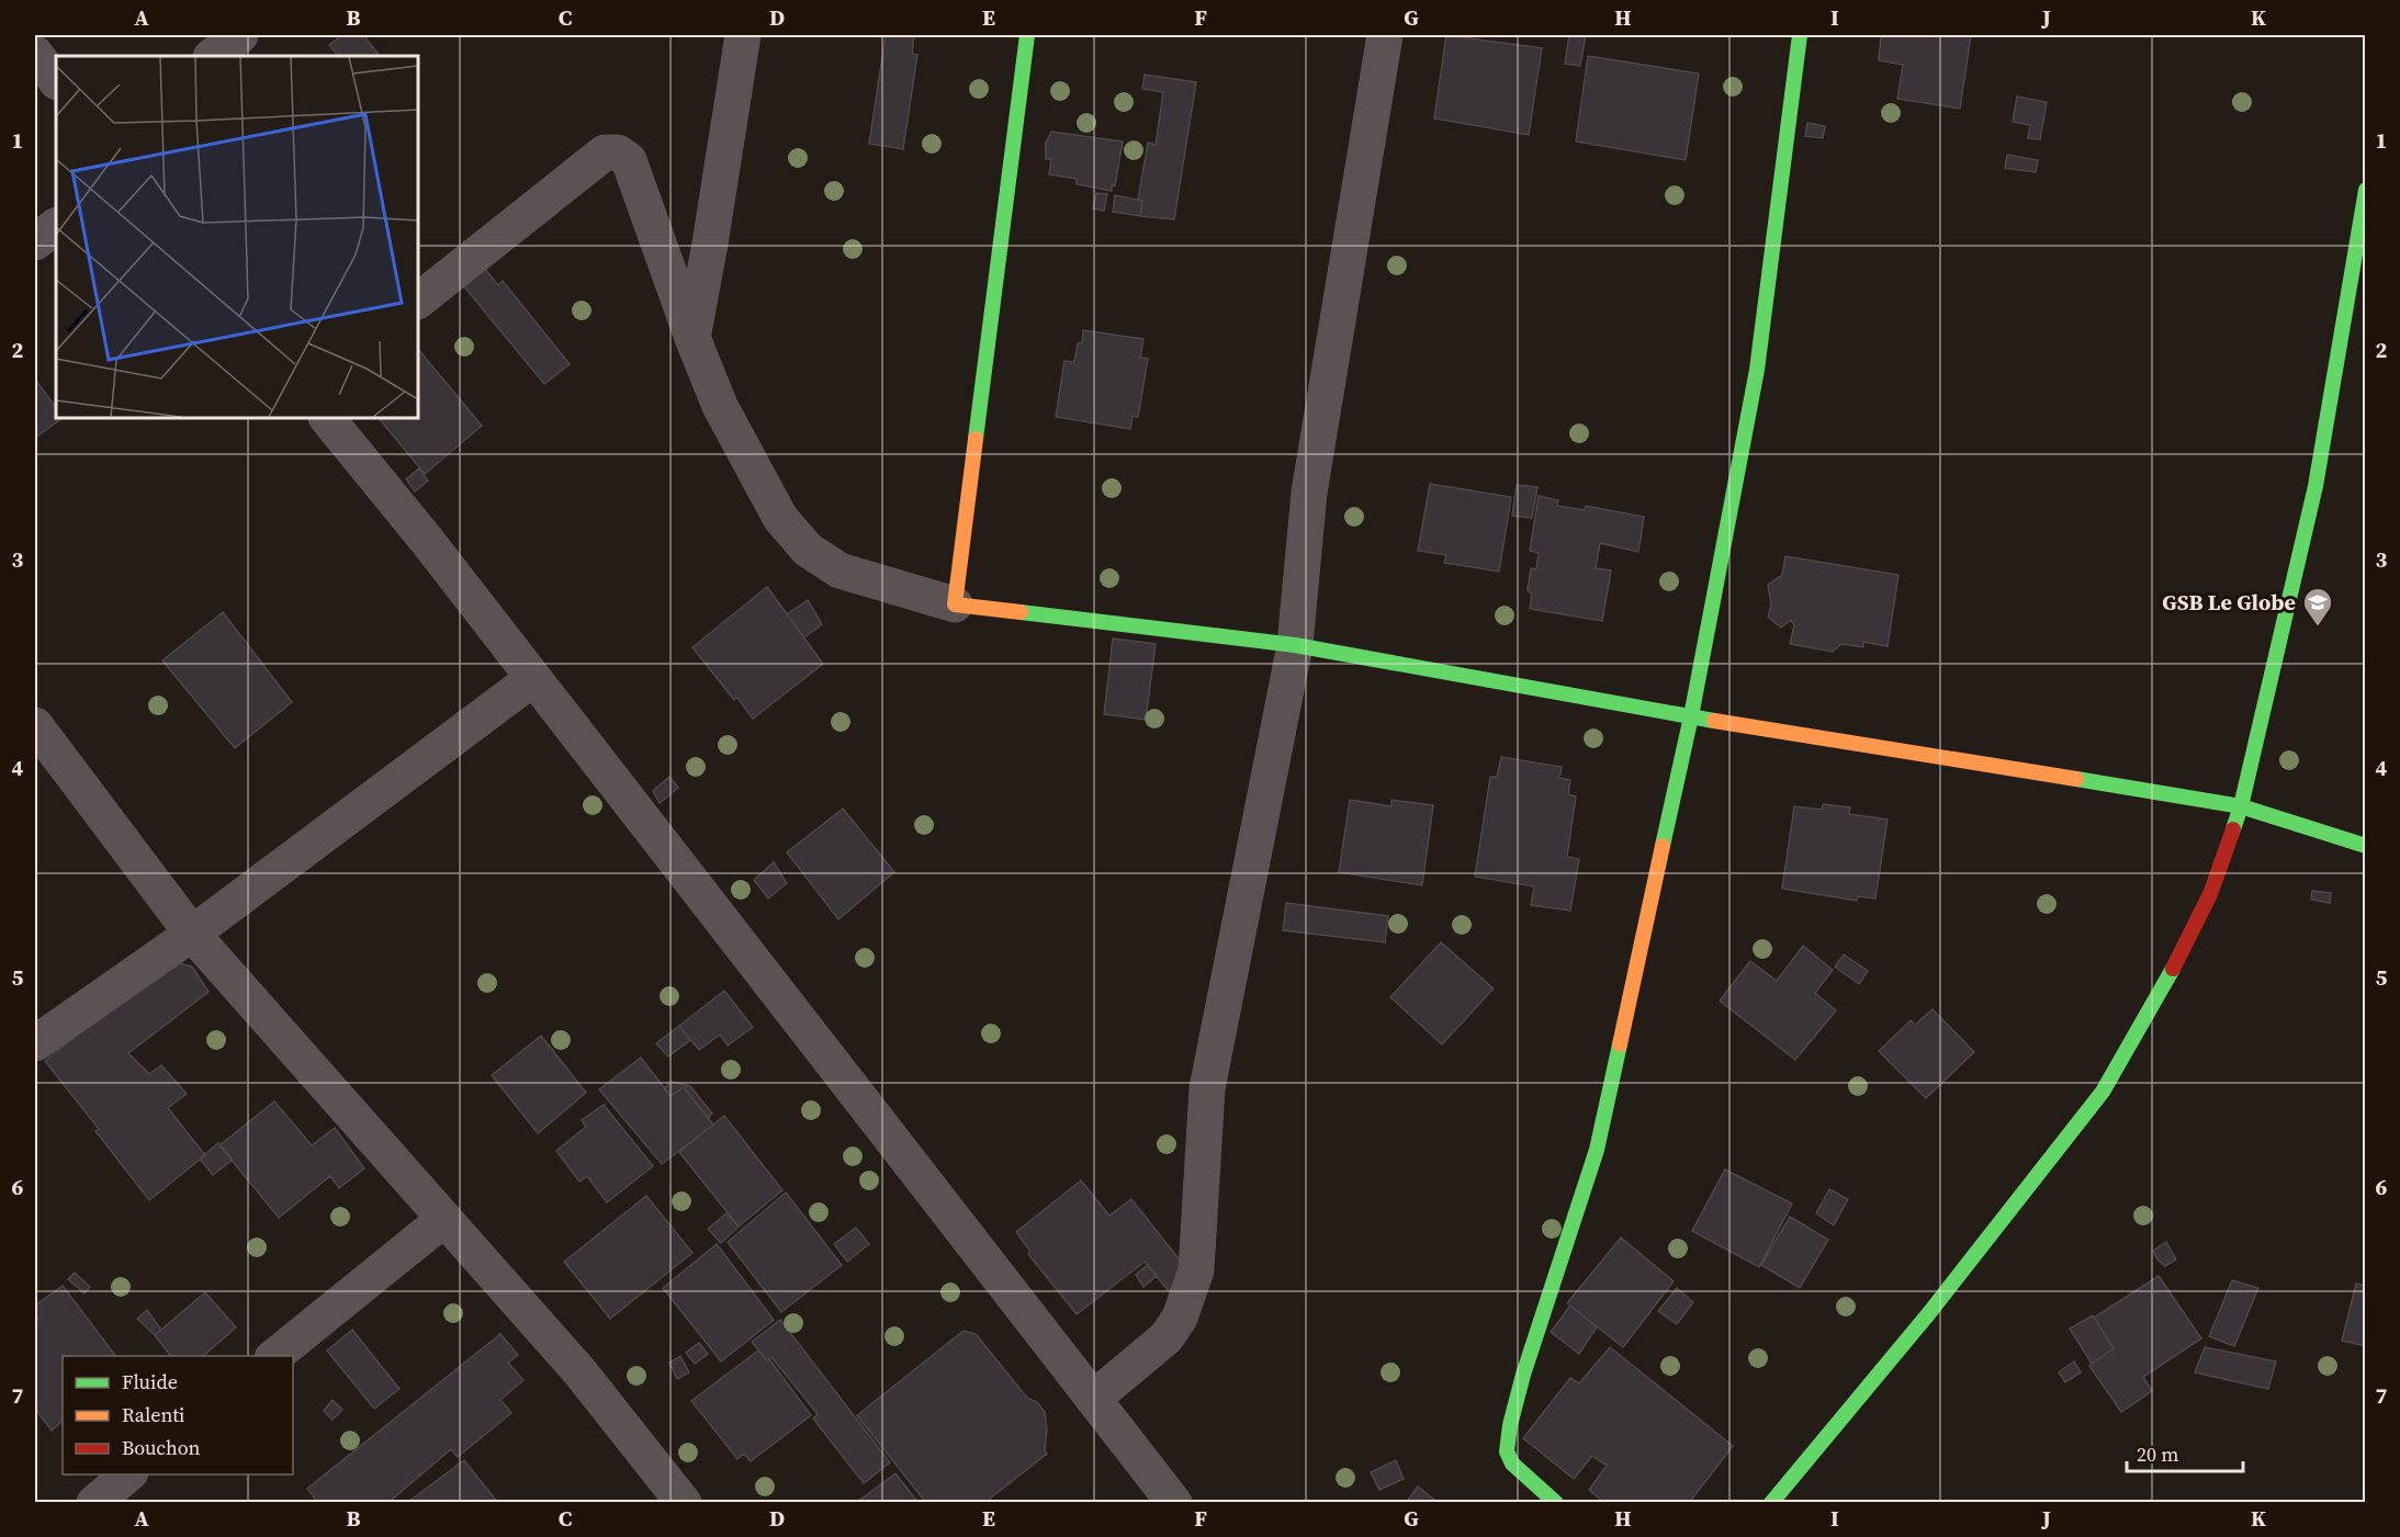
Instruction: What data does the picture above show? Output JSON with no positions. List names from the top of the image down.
{
  "places": {
    "school or university": ["GSB Le Globe"]
  },
  "legend": ["Fluide", "Ralenti", "Bouchon"],
  "scale_bar": "20 m",
  "grid": {
    "columns": [
      "A",
      "B",
      "C",
      "D",
      "E",
      "F",
      "G",
      "H",
      "I",
      "J",
      "K"
    ],
    "rows": [
      "1",
      "2",
      "3",
      "4",
      "5",
      "6",
      "7"
    ]
  }
}
